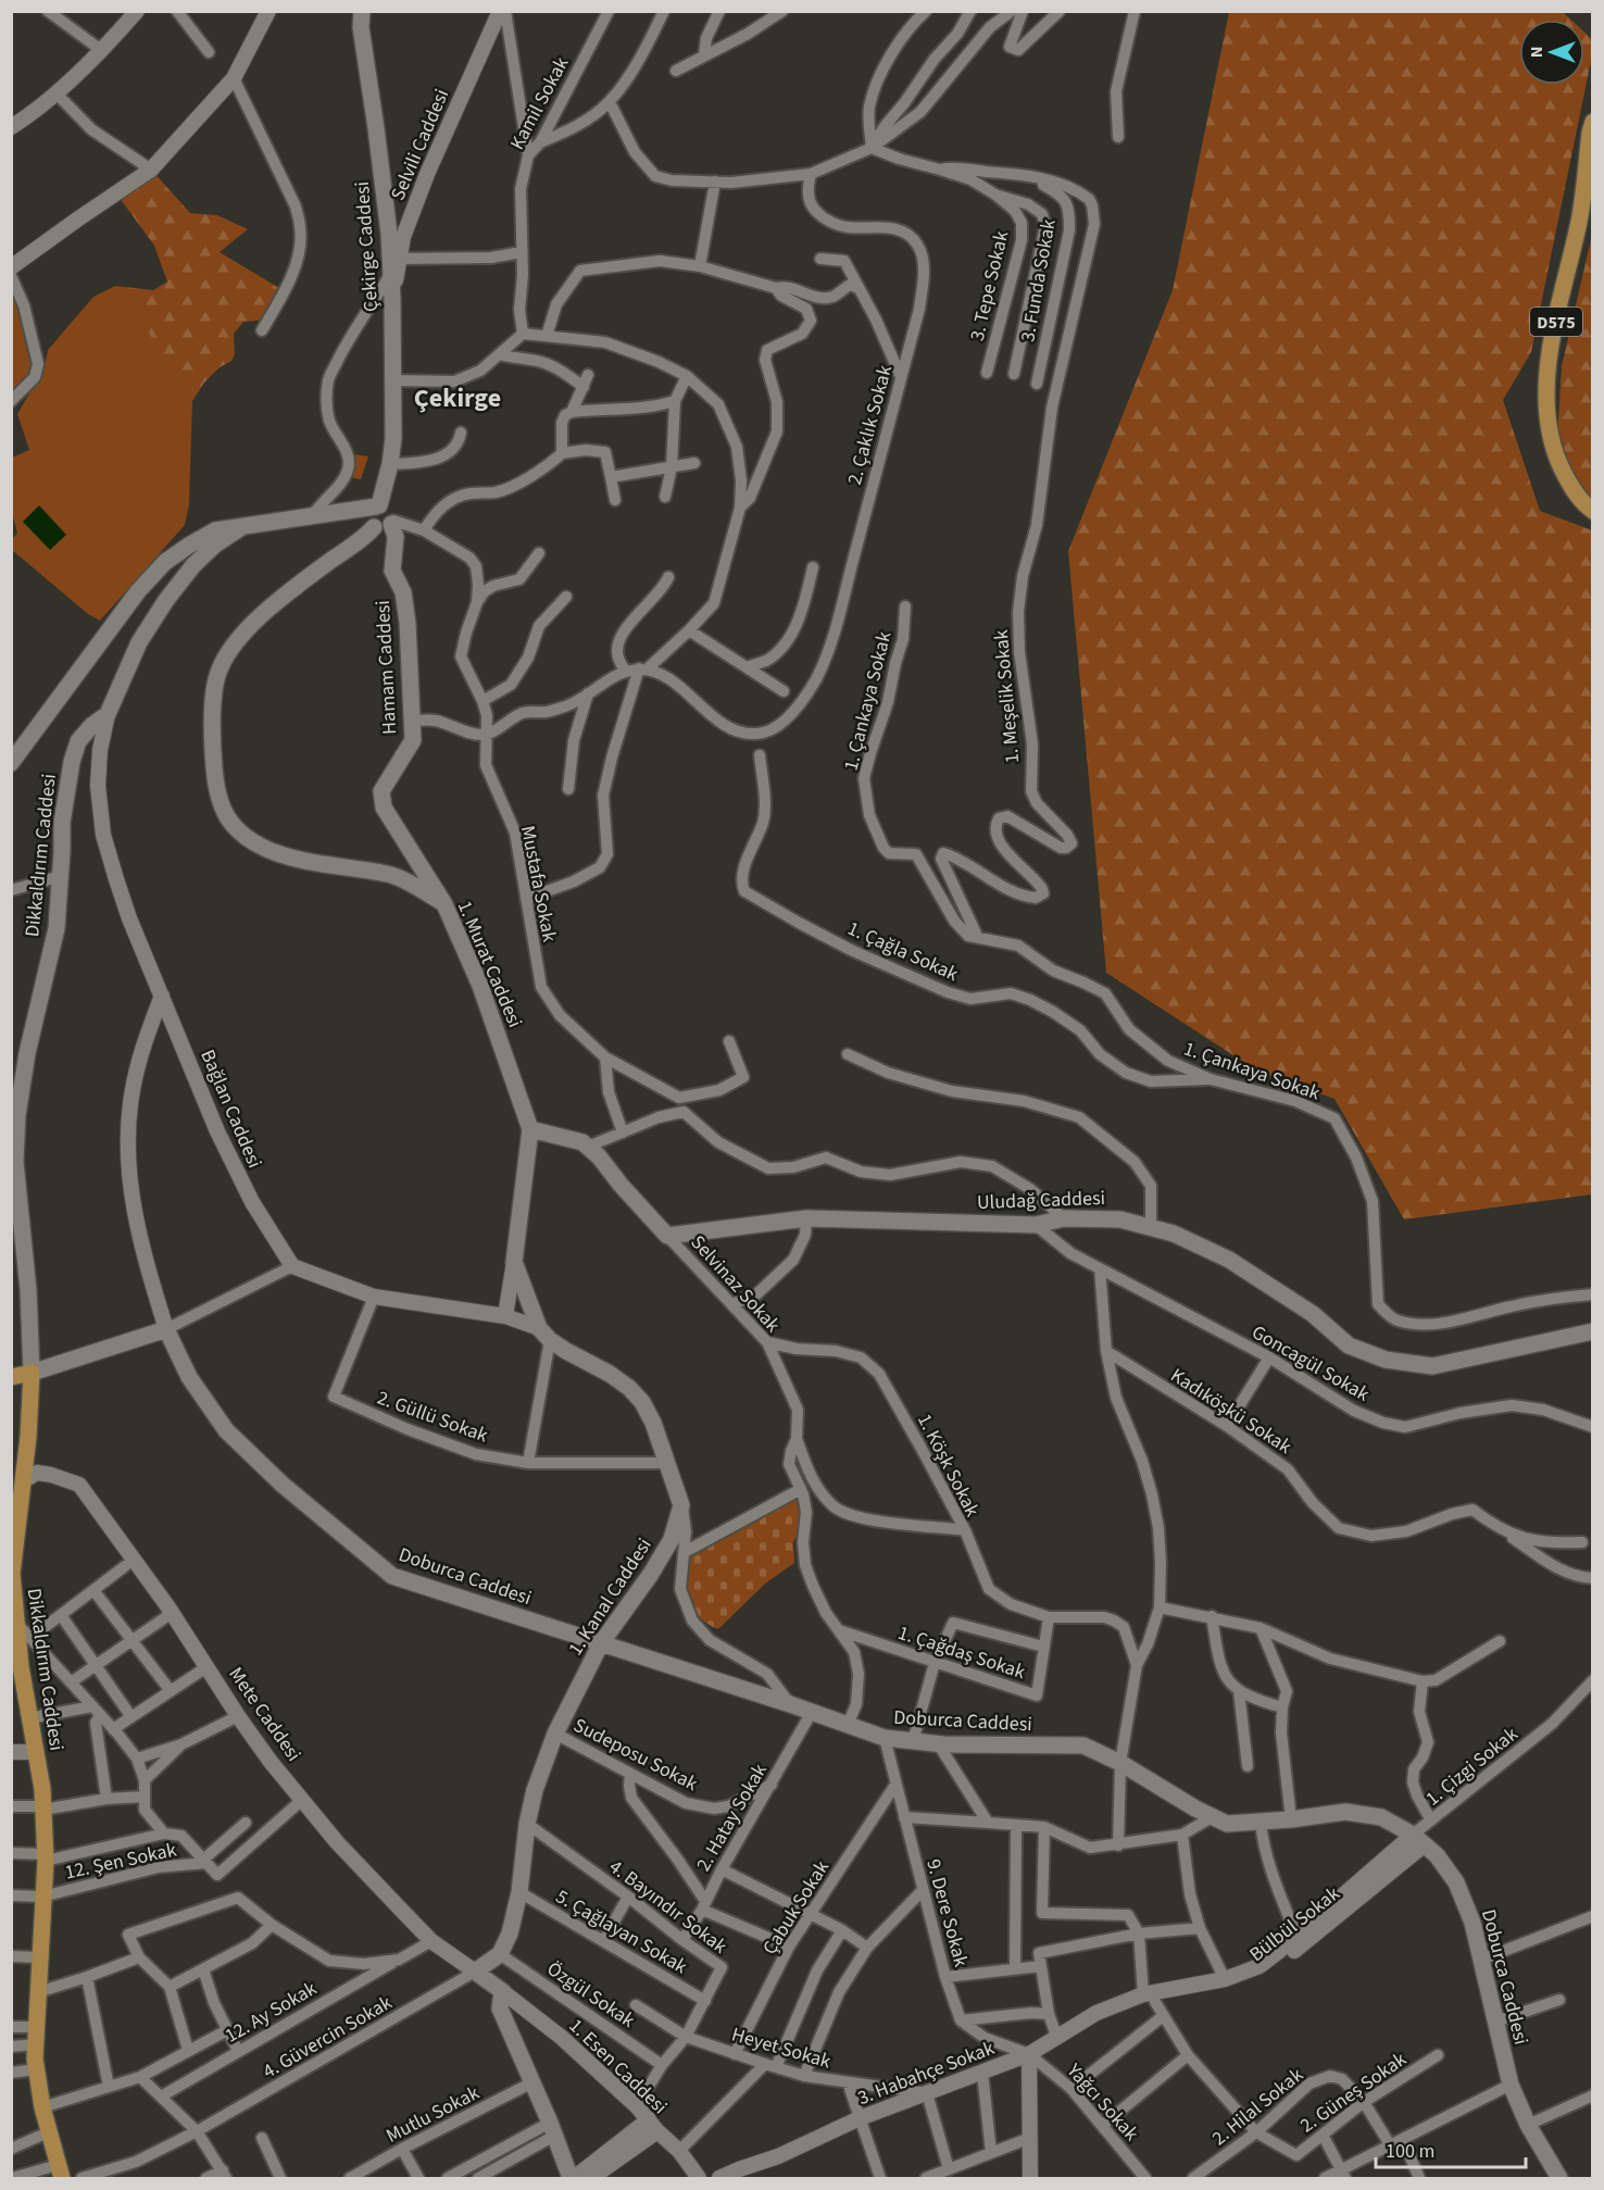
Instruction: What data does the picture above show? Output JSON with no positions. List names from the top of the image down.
{
  "streets": {
    "main road": [
      "Çekirge Caddesi",
      "D575",
      "Hamam Caddesi",
      "Dikkaldırım Caddesi",
      "1. Murat Caddesi",
      "Uludağ Caddesi",
      "Doburca Caddesi",
      "1. Kanal Caddesi",
      "Mete Caddesi"
    ],
    "street": [
      "Kamil Sokak",
      "Selvili Caddesi",
      "3. Funda Sokak",
      "3. Tepe Sokak",
      "2. Çaklık Sokak",
      "1. Meşelik Sokak",
      "1. Çankaya Sokak",
      "Mustafa Sokak",
      "1. Çağla Sokak",
      "Bağlan Caddesi",
      "Selvinaz Sokak",
      "Goncagül Sokak",
      "Kadıköşkü Sokak",
      "2. Güllü Sokak",
      "1. Köşk Sokak",
      "1. Çağdaş Sokak",
      "Sudeposu Sokak",
      "1. Çizgi Sokak",
      "2. Hatay Sokak",
      "12. Şen Sokak",
      "4. Bayındır Sokak",
      "Çabuk Sokak",
      "9. Dere Sokak",
      "Bülbül Sokak",
      "5. Çağlayan Sokak",
      "Özgül Sokak",
      "12. Ay Sokak",
      "4. Güvercin Sokak",
      "Heyet Sokak",
      "1. Esen Caddesi",
      "3. Habahçe Sokak",
      "2. Güneş Sokak",
      "Yağcı Sokak",
      "2. Hilal Sokak",
      "Mutlu Sokak"
    ]
  },
  "crossings": [
    ["Selvili Caddesi", "Çekirge Caddesi"],
    ["Çekirge Caddesi", "Hamam Caddesi"],
    ["Çekirge Caddesi", "Mustafa Sokak"],
    ["Çekirge Caddesi", "1. Murat Caddesi"],
    ["3. Funda Sokak", "1. Meşelik Sokak"],
    ["Hamam Caddesi", "Mustafa Sokak"],
    ["Hamam Caddesi", "1. Murat Caddesi"],
    ["1. Meşelik Sokak", "1. Çankaya Sokak"],
    ["1. Çankaya Sokak", "1. Çağla Sokak"],
    ["Dikkaldırım Caddesi", "Bağlan Caddesi"],
    ["Dikkaldırım Caddesi", "Mete Caddesi"],
    ["Dikkaldırım Caddesi", "12. Şen Sokak"],
    ["Mustafa Sokak", "1. Murat Caddesi"],
    ["Uludağ Caddesi", "Selvinaz Sokak"],
    ["Uludağ Caddesi", "Goncagül Sokak"],
    ["Selvinaz Sokak", "1. Köşk Sokak"],
    ["Selvinaz Sokak", "Doburca Caddesi"],
    ["Selvinaz Sokak", "1. Çağdaş Sokak"],
    ["Doburca Caddesi", "1. Kanal Caddesi"],
    ["Doburca Caddesi", "1. Çizgi Sokak"],
    ["Doburca Caddesi", "2. Hatay Sokak"],
    ["Doburca Caddesi", "9. Dere Sokak"],
    ["Doburca Caddesi", "Bülbül Sokak"],
    ["1. Kanal Caddesi", "Mete Caddesi"],
    ["1. Kanal Caddesi", "Sudeposu Sokak"],
    ["1. Kanal Caddesi", "4. Bayındır Sokak"],
    ["1. Kanal Caddesi", "5. Çağlayan Sokak"],
    ["1. Kanal Caddesi", "Özgül Sokak"],
    ["1. Kanal Caddesi", "1. Esen Caddesi"],
    ["Mete Caddesi", "12. Ay Sokak"],
    ["Mete Caddesi", "4. Güvercin Sokak"],
    ["Mete Caddesi", "1. Esen Caddesi"],
    ["Sudeposu Sokak", "2. Hatay Sokak"],
    ["1. Çizgi Sokak", "Bülbül Sokak"],
    ["2. Hatay Sokak", "4. Bayındır Sokak"],
    ["4. Bayındır Sokak", "5. Çağlayan Sokak"],
    ["4. Bayındır Sokak", "Özgül Sokak"],
    ["4. Bayındır Sokak", "Heyet Sokak"],
    ["4. Bayındır Sokak", "1. Esen Caddesi"],
    ["Çabuk Sokak", "9. Dere Sokak"],
    ["Çabuk Sokak", "Heyet Sokak"],
    ["Bülbül Sokak", "3. Habahçe Sokak"],
    ["Heyet Sokak", "3. Habahçe Sokak"],
    ["3. Habahçe Sokak", "Yağcı Sokak"],
    ["2. Güneş Sokak", "2. Hilal Sokak"]
  ],
  "districts": ["Çekirge"],
  "scale_bar": "100 m",
  "north": "left"
}
